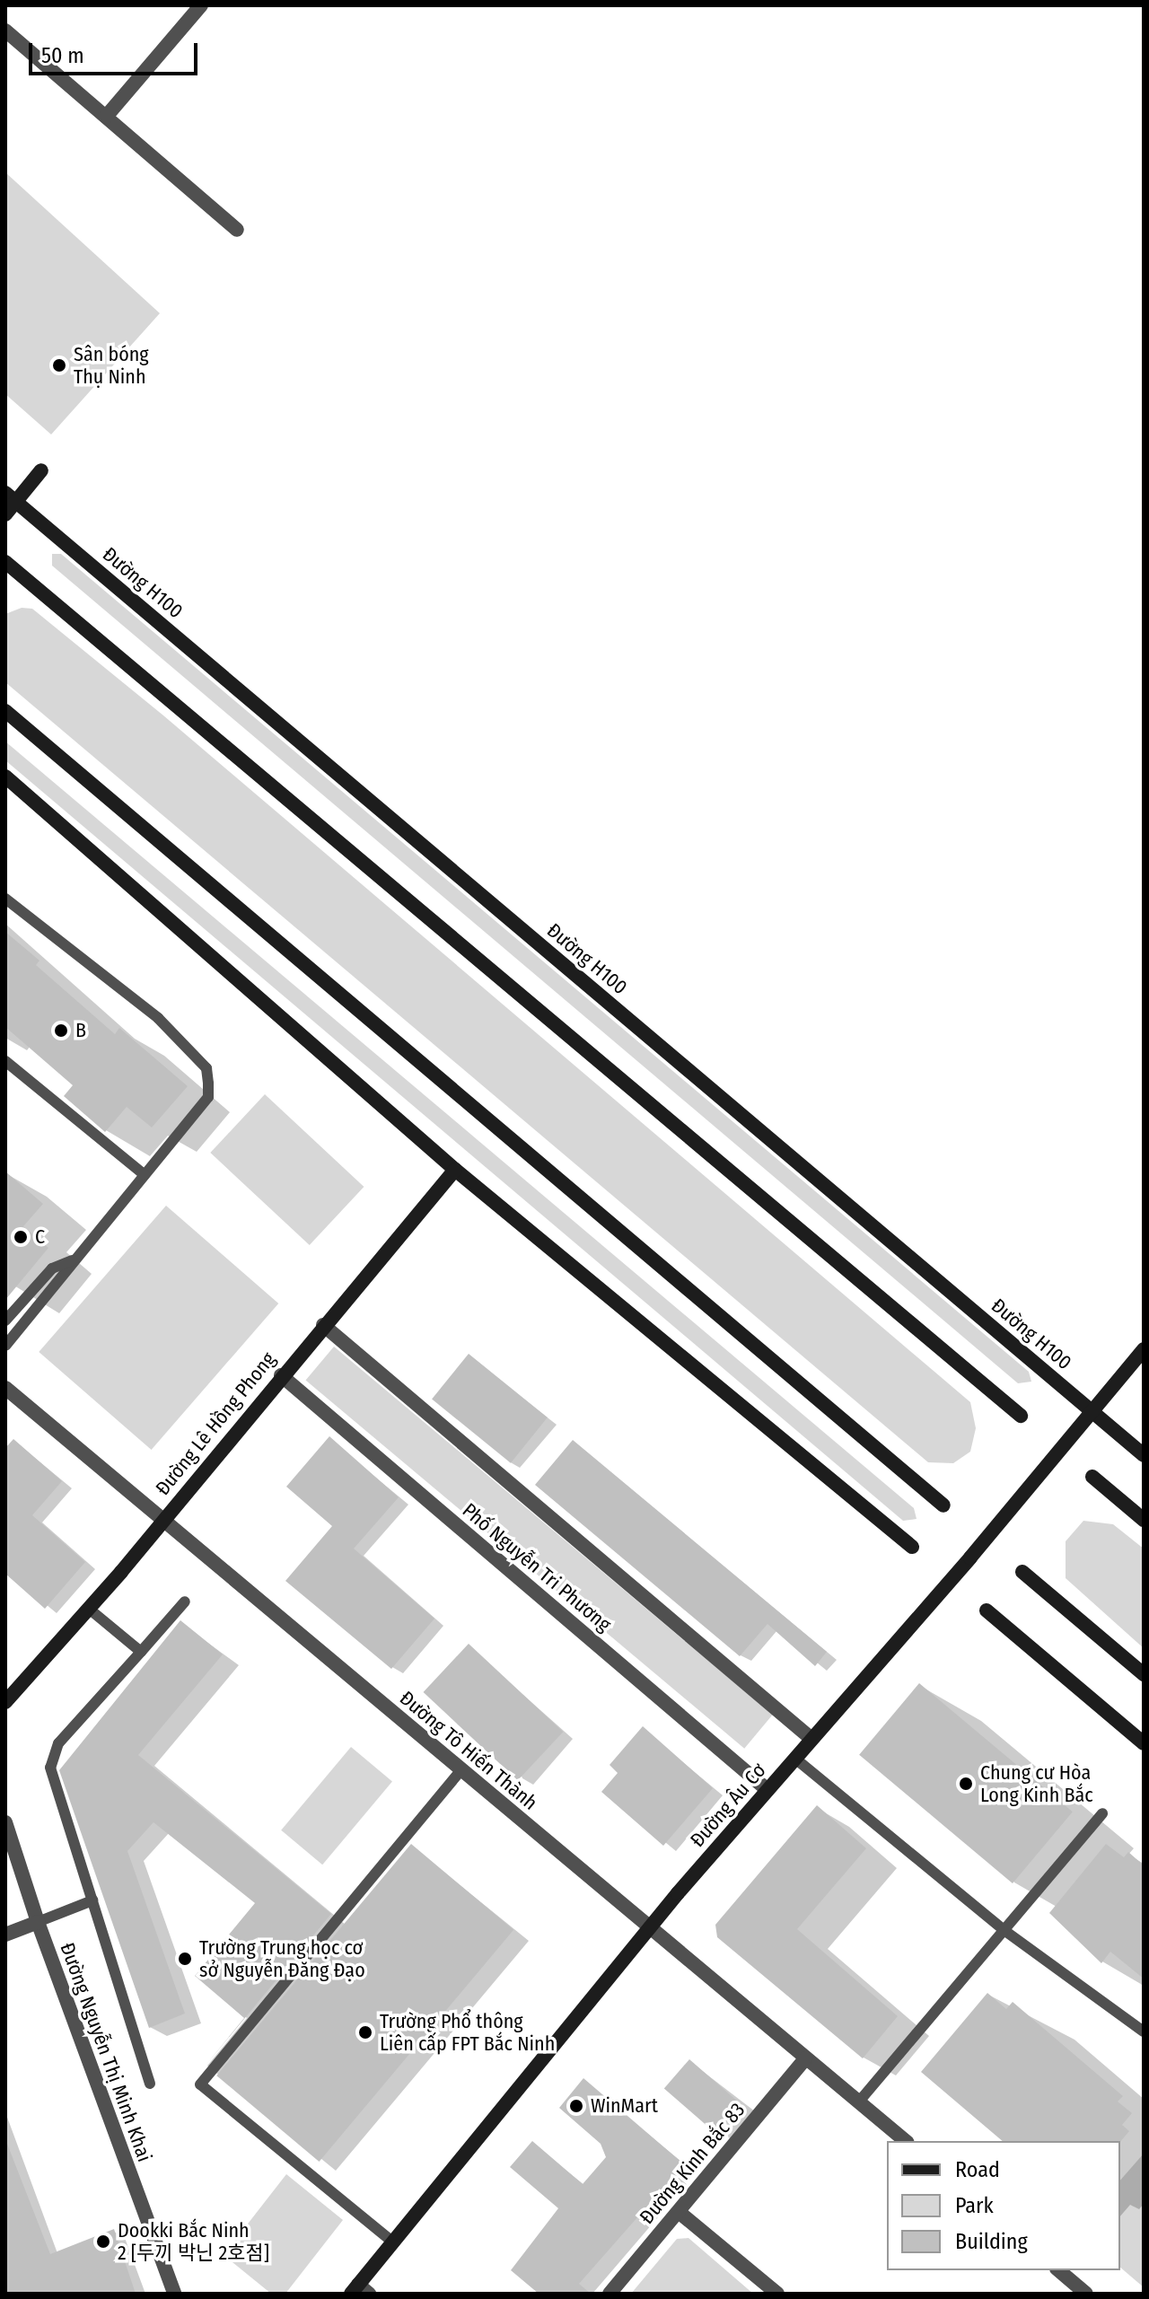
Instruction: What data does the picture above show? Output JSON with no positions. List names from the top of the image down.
{
  "streets": {
    "main road": ["Đường H100", "Đường Lê Hồng Phong", "Đường Âu Cơ"],
    "street": [
      "Phố Nguyễn Tri Phương",
      "Đường Tô Hiến Thành",
      "Đường Nguyễn Thị Minh Khai",
      "Đường Kinh Bắc 83"
    ]
  },
  "crossings": [
    ["Đường H100", "Đường Âu Cơ"],
    ["Đường Lê Hồng Phong", "Phố Nguyễn Tri Phương"],
    ["Đường Lê Hồng Phong", "Đường Tô Hiến Thành"],
    ["Phố Nguyễn Tri Phương", "Đường Âu Cơ"],
    ["Đường Tô Hiến Thành", "Đường Âu Cơ"],
    ["Đường Tô Hiến Thành", "Đường Kinh Bắc 83"]
  ],
  "places": [
    "Sân bóng Thụ Ninh",
    "B",
    "C",
    "Chung cư Hòa Long Kinh Bắc",
    "Trường Trung học cơ sở Nguyễn Đăng Đạo",
    "Trường Phổ thông Liên cấp FPT Bắc Ninh",
    "WinMart",
    "Dookki Bắc Ninh 2 [두끼 박닌 2호점]"
  ],
  "legend": ["Road", "Park", "Building"],
  "scale_bar": "50 m"
}
